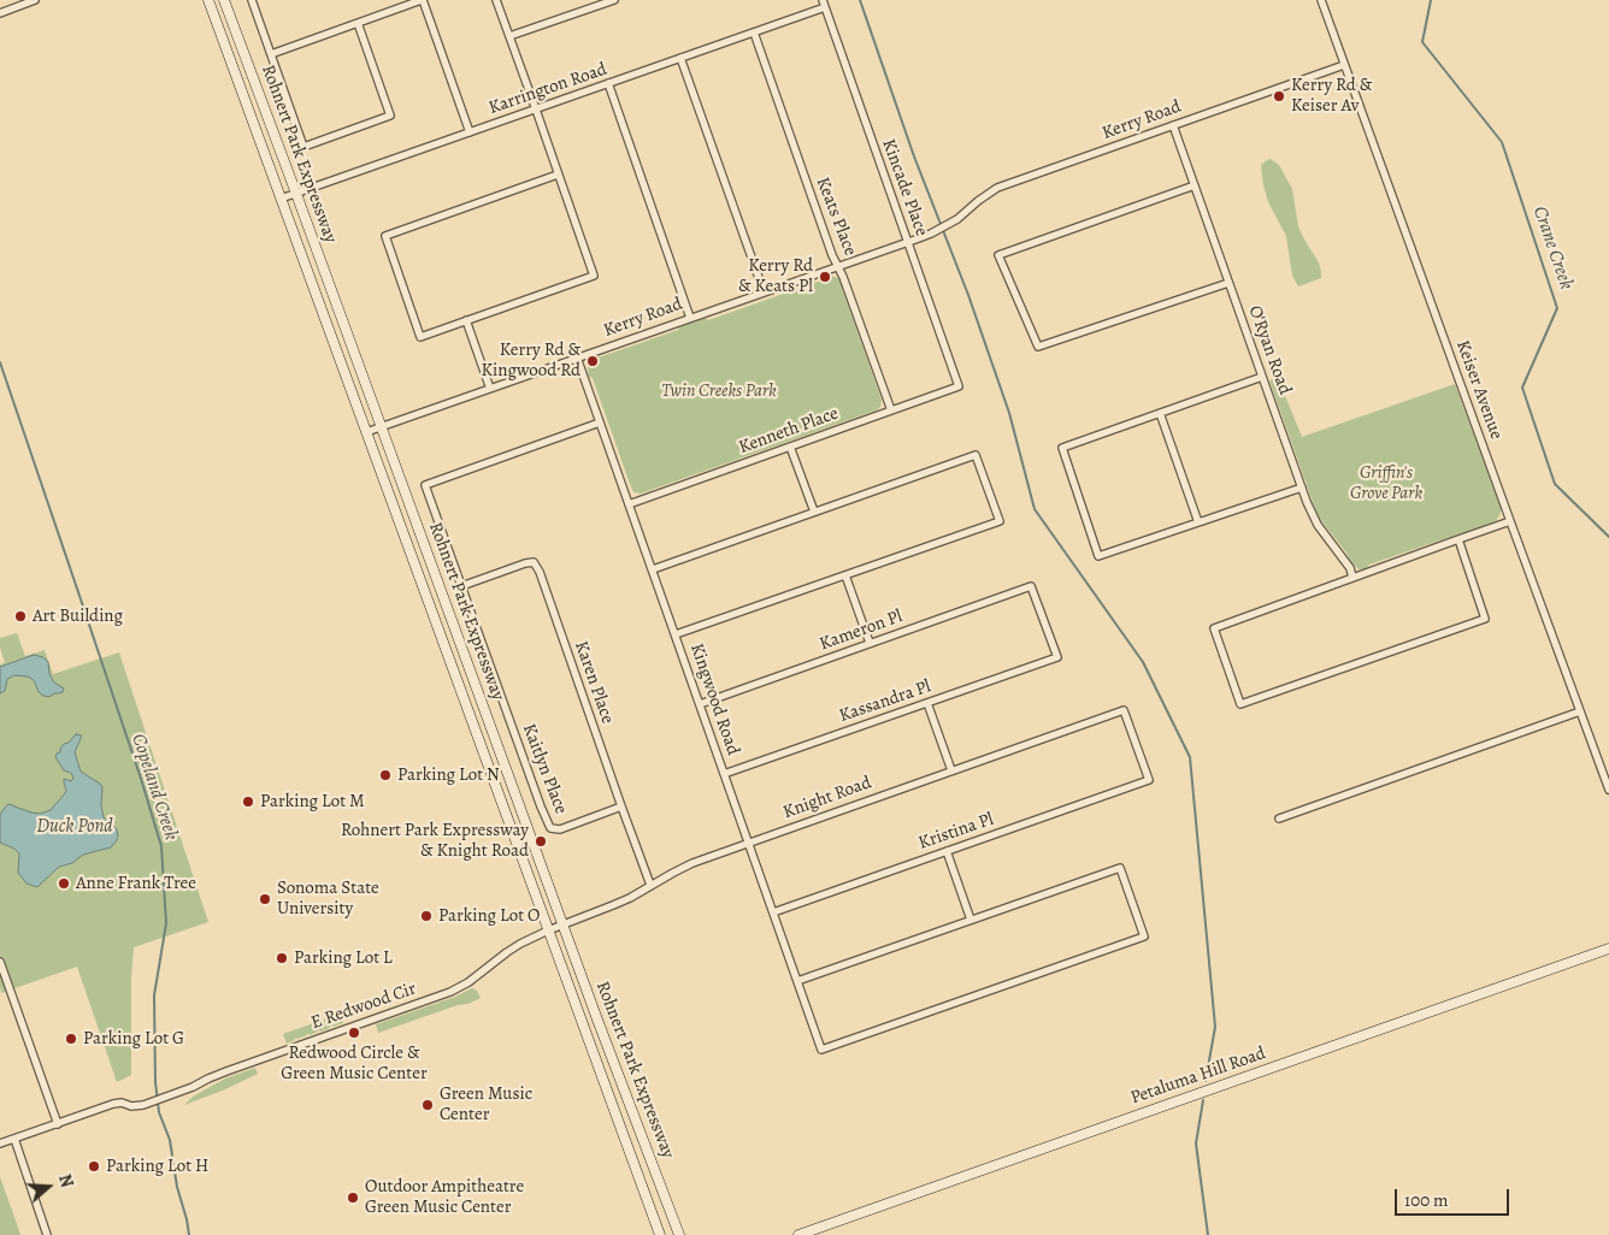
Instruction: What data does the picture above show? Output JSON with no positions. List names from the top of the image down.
{
  "streets": {
    "main road": ["Rohnert Park Expressway", "Petaluma Hill Road"],
    "street": [
      "Karrington Road",
      "Kerry Road",
      "Kincade Place",
      "Keats Place",
      "O'Ryan Road",
      "Keiser Avenue",
      "Kenneth Place",
      "Kameron Pl",
      "Karen Place",
      "Kingwood Road",
      "Kassandra Pl",
      "Kaitlyn Place",
      "Knight Road",
      "Kristina Pl",
      "E Redwood Cir"
    ]
  },
  "crossings": [
    ["Karrington Road", "Rohnert Park Expressway"],
    ["Karrington Road", "Kincade Place"],
    ["Karrington Road", "Keats Place"],
    ["Kerry Road", "Rohnert Park Expressway"],
    ["Kerry Road", "Kincade Place"],
    ["Kerry Road", "Keats Place"],
    ["Kerry Road", "O'Ryan Road"],
    ["Kerry Road", "Keiser Avenue"],
    ["Kerry Road", "Kingwood Road"],
    ["Rohnert Park Expressway", "Knight Road"],
    ["Rohnert Park Expressway", "E Redwood Cir"],
    ["Kincade Place", "Kenneth Place"],
    ["Keats Place", "Kenneth Place"],
    ["Kenneth Place", "Kingwood Road"],
    ["Kameron Pl", "Kingwood Road"],
    ["Kameron Pl", "Kassandra Pl"],
    ["Karen Place", "Kaitlyn Place"],
    ["Karen Place", "Knight Road"],
    ["Kingwood Road", "Kassandra Pl"],
    ["Kingwood Road", "Kaitlyn Place"],
    ["Kingwood Road", "Knight Road"],
    ["Kingwood Road", "Kristina Pl"],
    ["Knight Road", "Kristina Pl"],
    ["Knight Road", "E Redwood Cir"]
  ],
  "water": ["Crane Creek", "Copeland Creek", "Duck Pond"],
  "parks": ["Twin Creeks Park", "Griffin's Grove Park"],
  "places": [
    "Kerry Rd & Keiser Av",
    "Kerry Rd & Keats Pl",
    "Kerry Rd & Kingwood Rd",
    "Art Building",
    "Parking Lot N",
    "Parking Lot M",
    "Rohnert Park Expressway & Knight Road",
    "Anne Frank Tree",
    "Sonoma State University",
    "Parking Lot O",
    "Parking Lot L",
    "Redwood Circle & Green Music Center",
    "Parking Lot G",
    "Green Music Center",
    "Parking Lot H",
    "Outdoor Ampitheatre Green Music Center"
  ],
  "scale_bar": "100 m",
  "north": "right"
}
